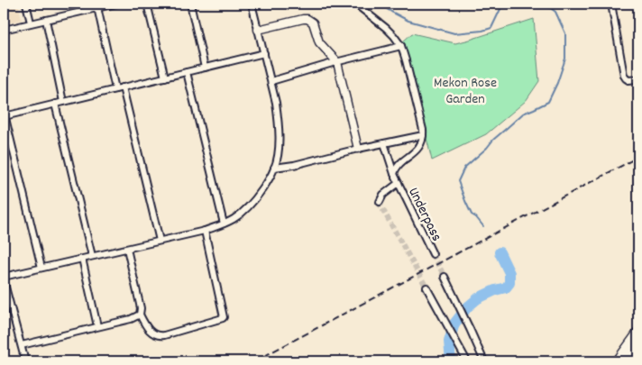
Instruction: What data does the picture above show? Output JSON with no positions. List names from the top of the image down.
{
  "streets": {
    "street": ["Underpass"]
  },
  "parks": ["Mekon Rose Garden"]
}
